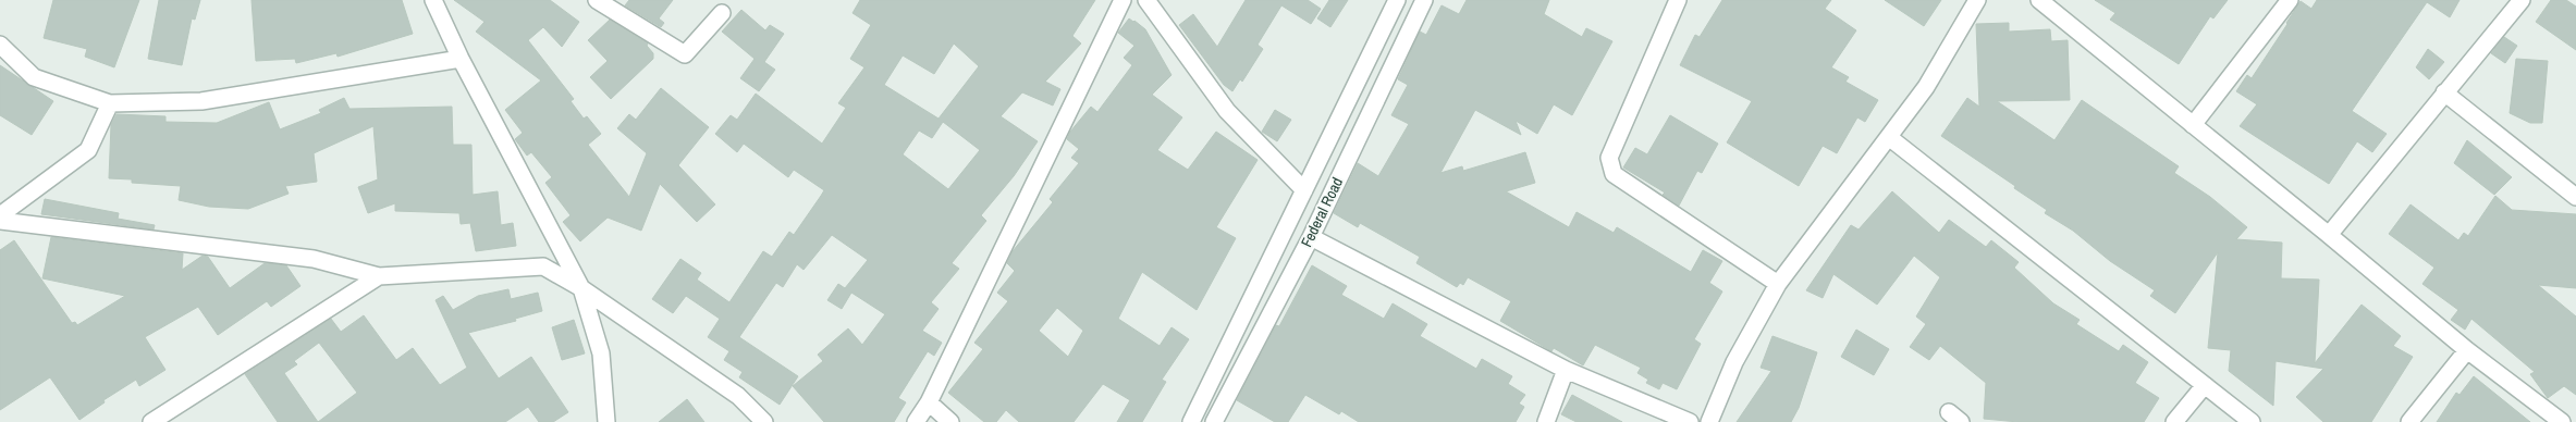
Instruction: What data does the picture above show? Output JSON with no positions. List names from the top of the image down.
{
  "streets": {
    "street": ["Federal Road"]
  }
}
